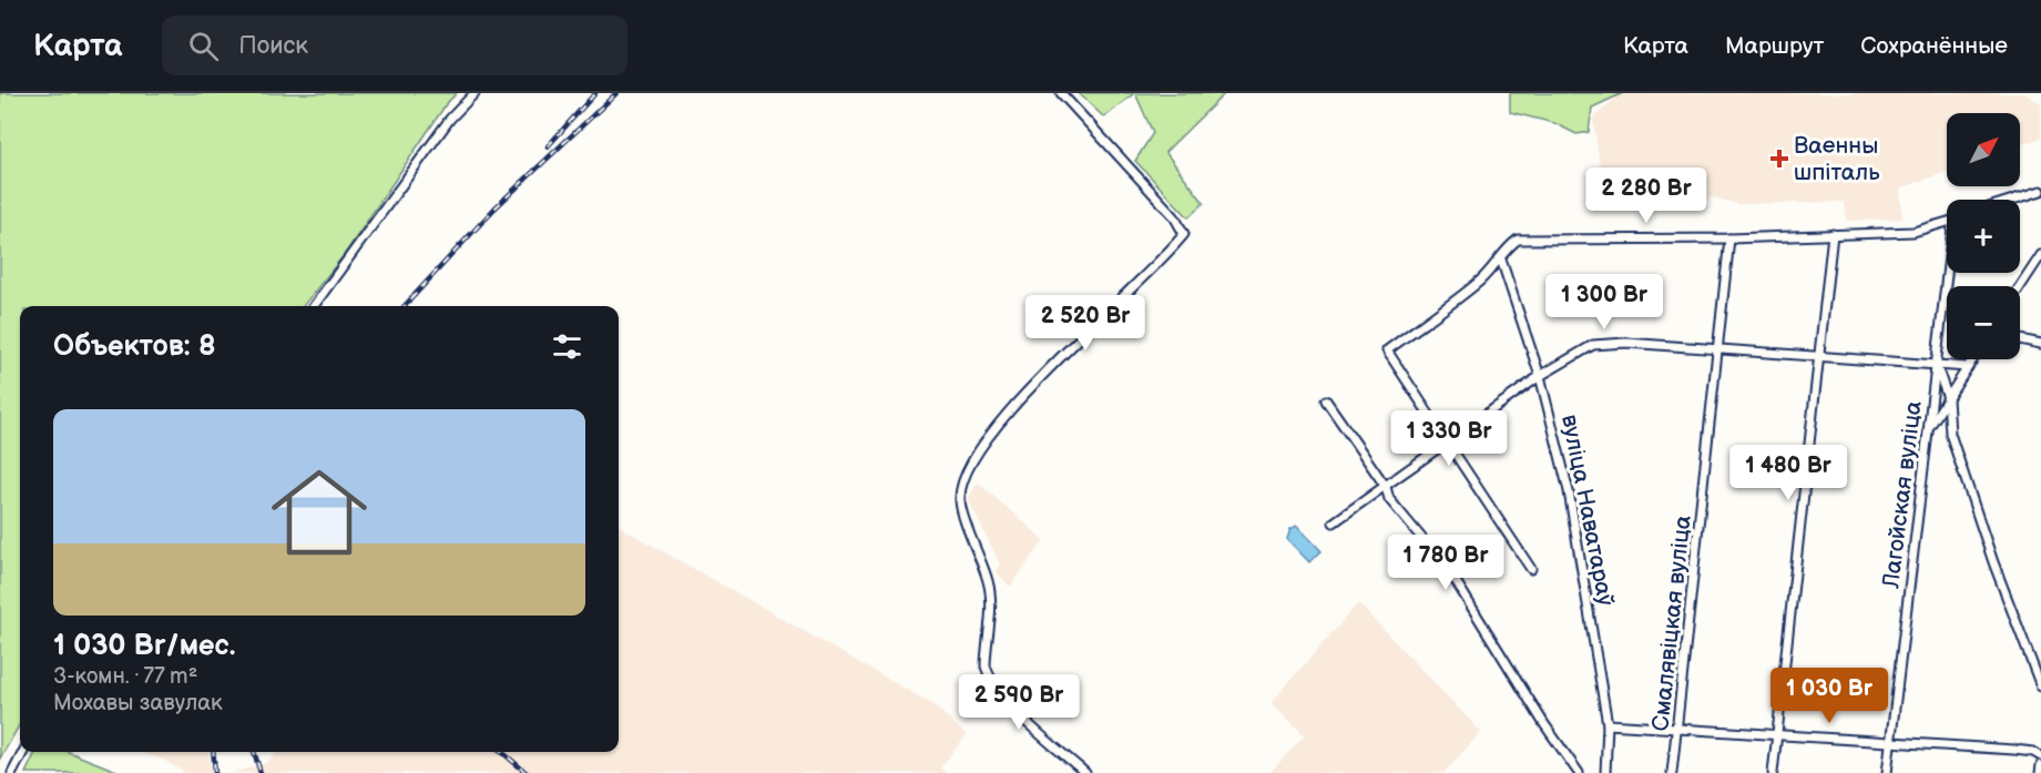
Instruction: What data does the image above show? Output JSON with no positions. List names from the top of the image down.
{
  "streets": {
    "street": ["Лагойская вуліца", "вуліца Наватараў", "Смалявіцкая вуліца"]
  },
  "places": {
    "health": ["Ваенны шпіталь"]
  },
  "north": "top right",
  "page": {
    "header": "Карта",
    "search": "Поиск",
    "nav": ["Карта", "Маршрут", "Сохранённые"],
    "map_buttons": ["+", "−"],
    "price": [
      "2 280 Br",
      "1 300 Br",
      "2 520 Br",
      "1 330 Br",
      "1 480 Br",
      "1 780 Br",
      "1 030 Br",
      "2 590 Br"
    ],
    "heading": "Объектов: 8",
    "list": [
      {
        "name": "1 030 Br/мес.",
        "note": "3-комн. · 77 m² · Мохавы завулак"
      }
    ]
  }
}
